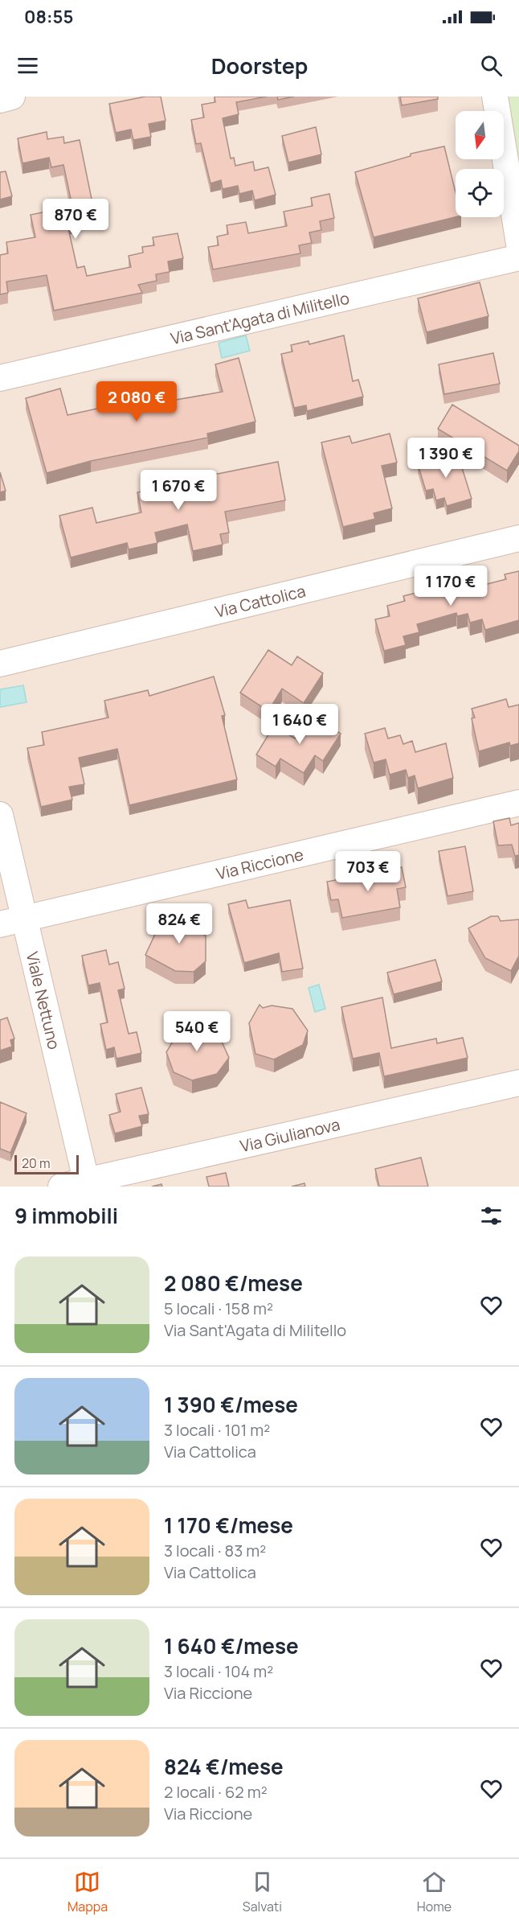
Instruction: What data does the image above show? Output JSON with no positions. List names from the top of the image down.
{
  "streets": {
    "street": [
      "Via Sant'Agata di Militello",
      "Via Cattolica",
      "Via Riccione",
      "Viale Nettuno",
      "Via Giulianova"
    ]
  },
  "crossings": [
    ["Via Riccione", "Viale Nettuno"],
    ["Viale Nettuno", "Via Giulianova"]
  ],
  "scale_bar": "20 m",
  "north": "bottom",
  "page": {
    "status": "08:55",
    "header": "Doorstep",
    "price": [
      "870 €",
      "2 080 €",
      "1 390 €",
      "1 670 €",
      "1 170 €",
      "1 640 €",
      "703 €",
      "824 €",
      "540 €"
    ],
    "scale": "20 m",
    "heading": "9 immobili",
    "list": [
      {
        "name": "2 080 €/mese",
        "note": "5 locali · 158 m² · Via Sant'Agata di Militello"
      },
      {
        "name": "1 390 €/mese",
        "note": "3 locali · 101 m² · Via Cattolica"
      },
      {
        "name": "1 170 €/mese",
        "note": "3 locali · 83 m² · Via Cattolica"
      },
      {
        "name": "1 640 €/mese",
        "note": "3 locali · 104 m² · Via Riccione"
      },
      {
        "name": "824 €/mese",
        "note": "2 locali · 62 m² · Via Riccione"
      }
    ],
    "tabs": ["Mappa", "Salvati", "Home"]
  }
}
